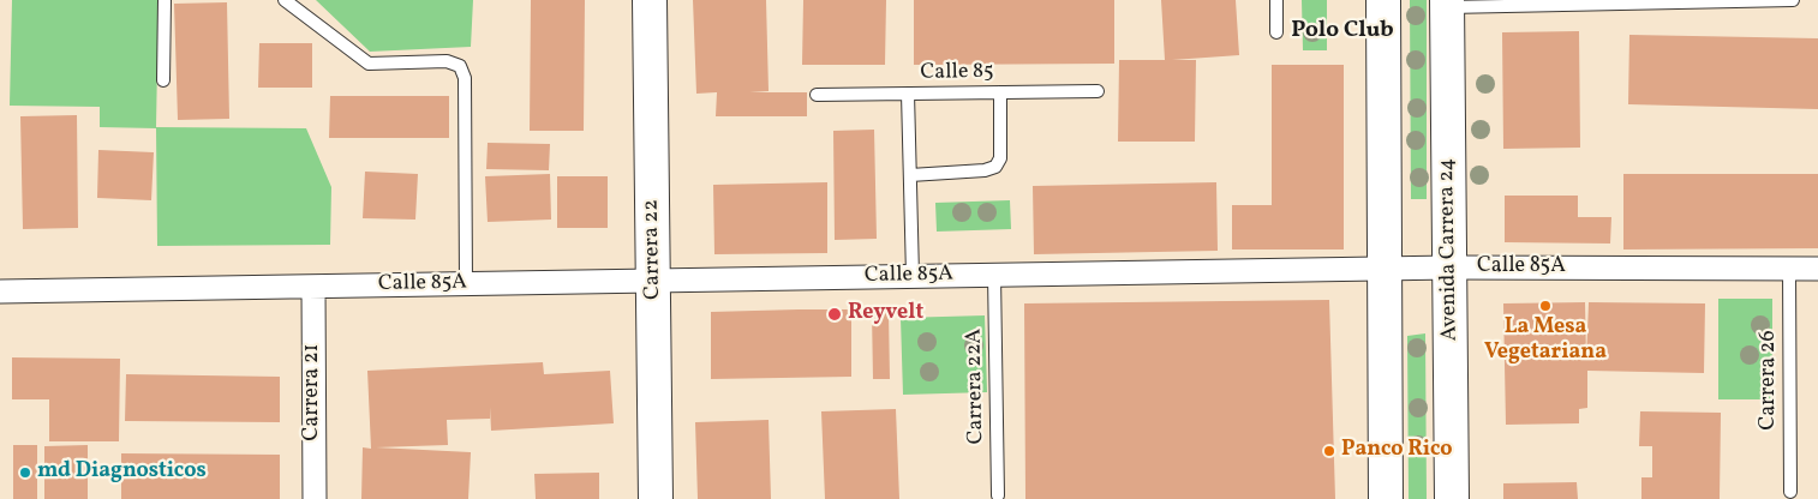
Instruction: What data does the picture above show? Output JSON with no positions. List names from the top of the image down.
{
  "streets": {
    "main road": ["Carrera 22", "Avenida Carrera 24"],
    "street": ["Calle 85A", "Carrera 21"],
    "lane": ["Calle 85", "Carrera 26", "Carrera 22A"]
  },
  "crossings": [
    ["Carrera 22", "Calle 85A"],
    ["Avenida Carrera 24", "Calle 85A"],
    ["Calle 85A", "Carrera 26"],
    ["Calle 85A", "Carrera 22A"],
    ["Calle 85A", "Carrera 21"]
  ],
  "districts": ["Polo Club"],
  "places": [
    "La Mesa Vegetariana",
    "Reyvelt",
    "Panco Rico",
    "md Diagnosticos"
  ]
}
